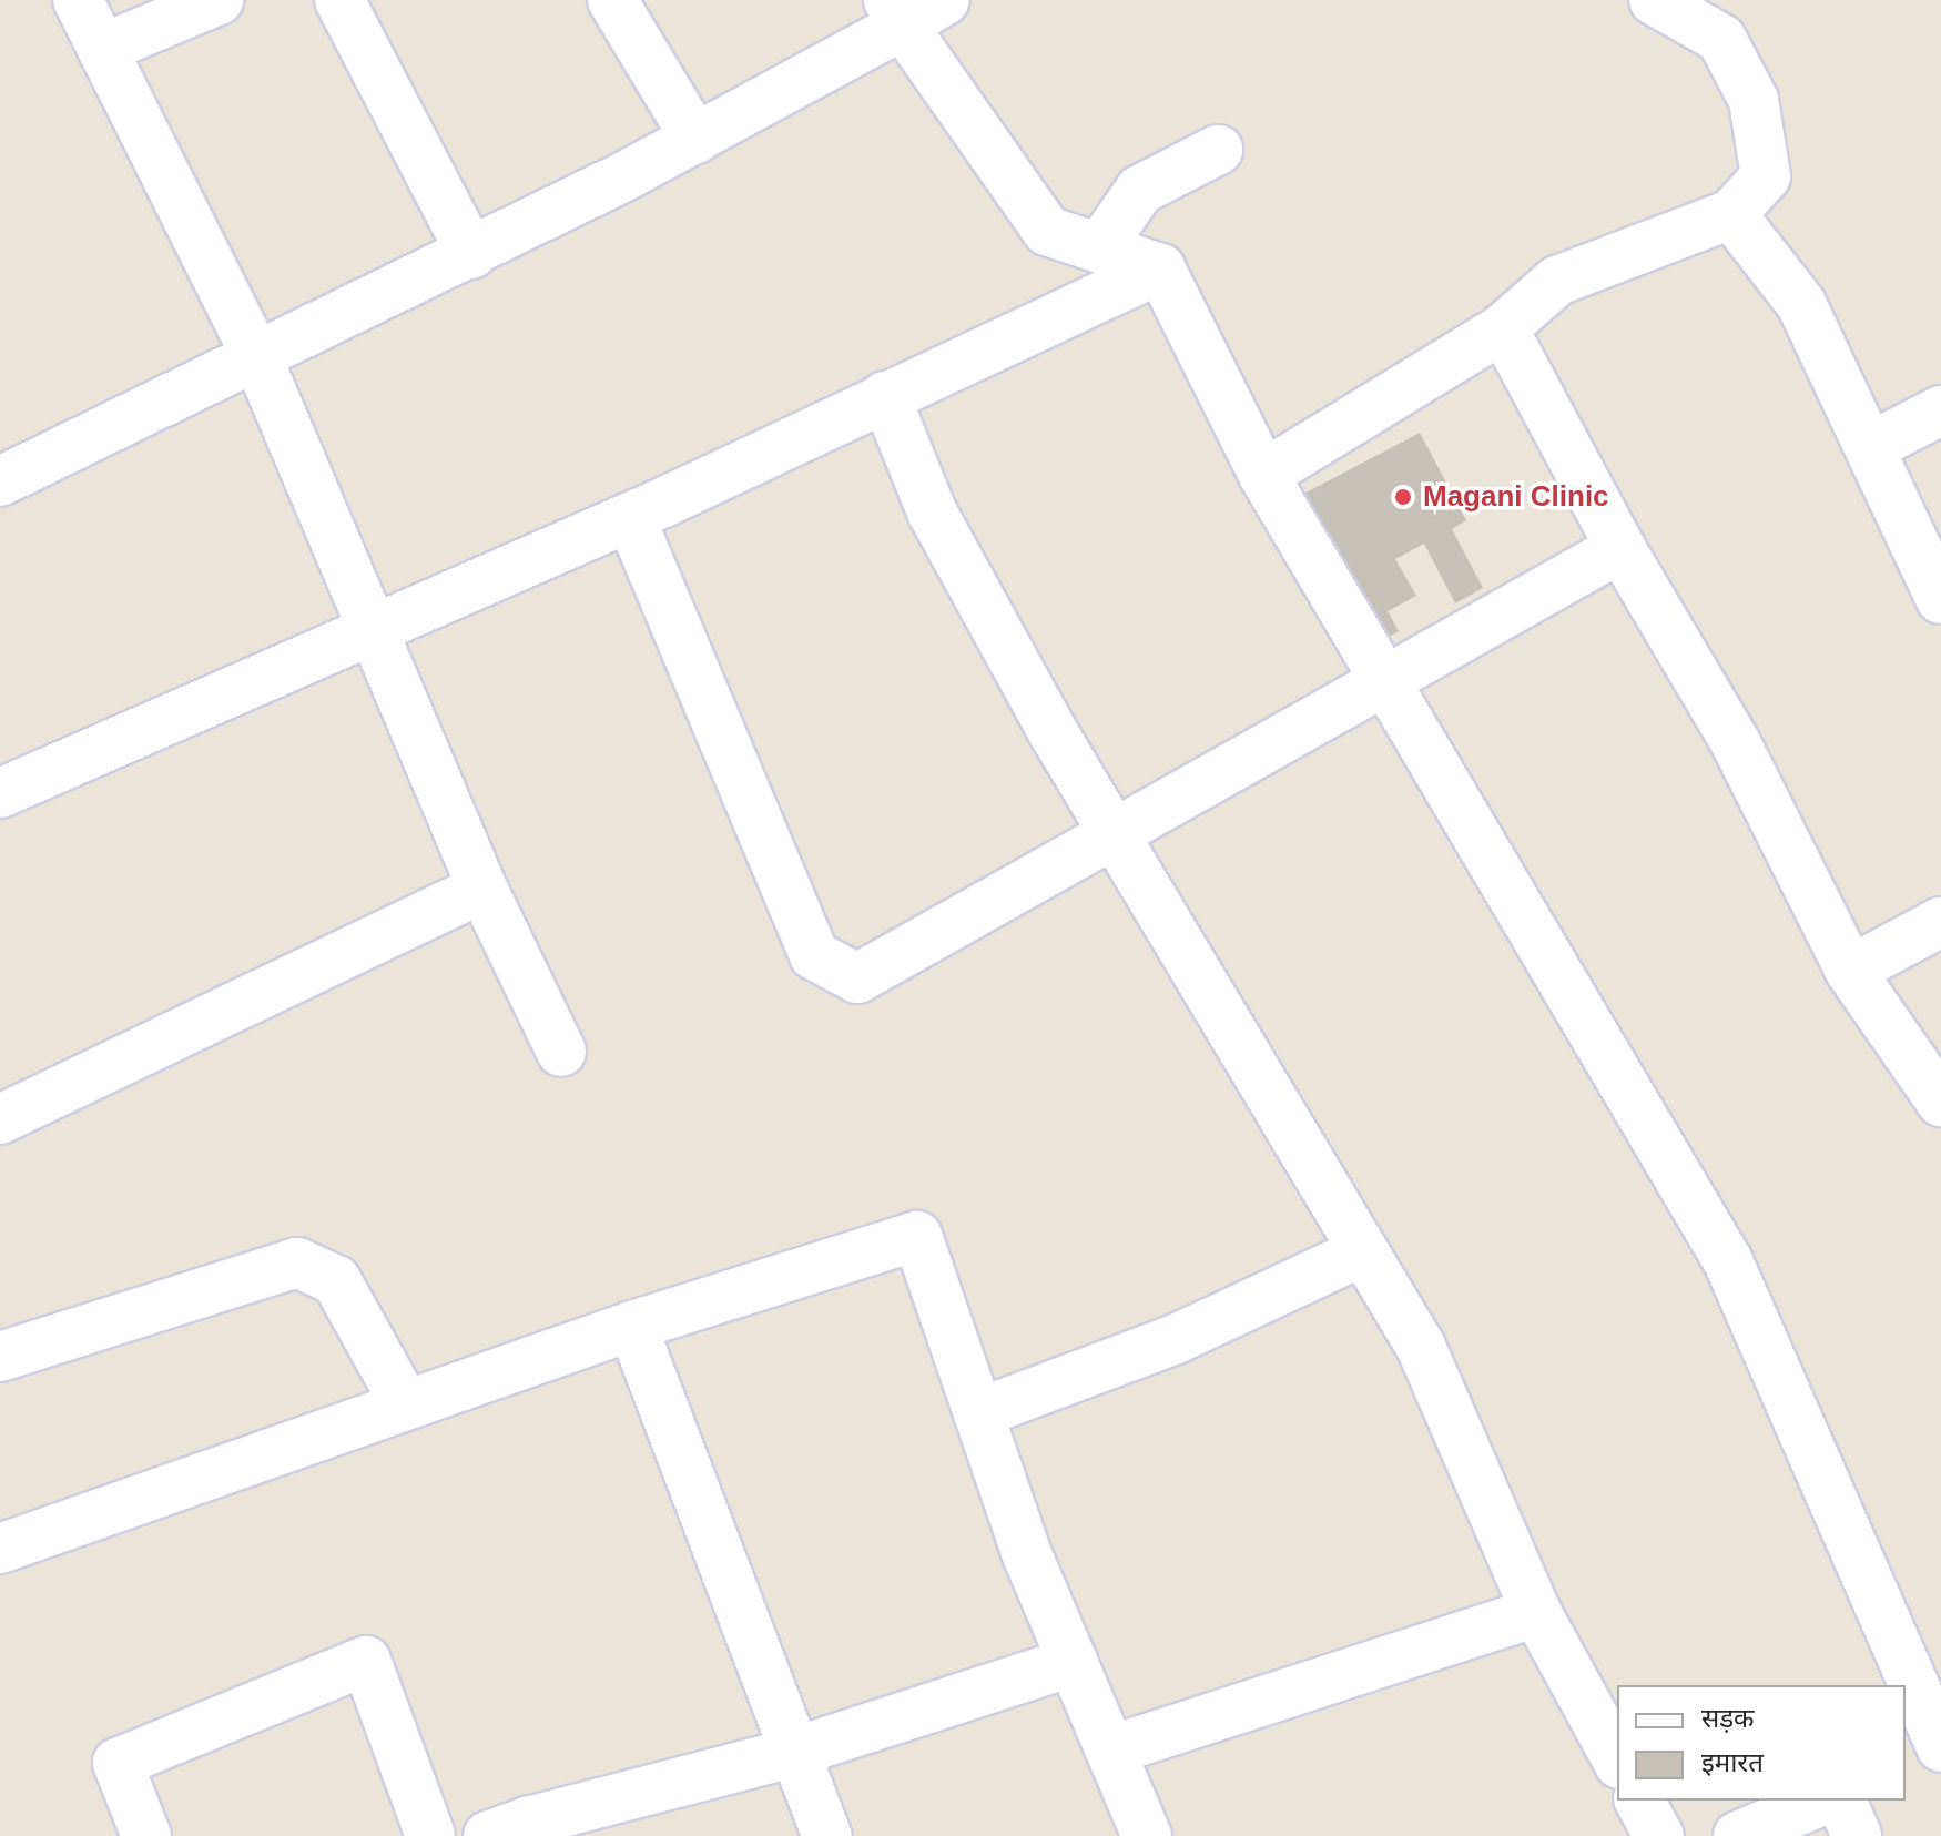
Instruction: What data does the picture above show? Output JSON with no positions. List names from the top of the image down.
{
  "places": ["Magani Clinic"],
  "legend": ["सड़क", "इमारत"]
}
